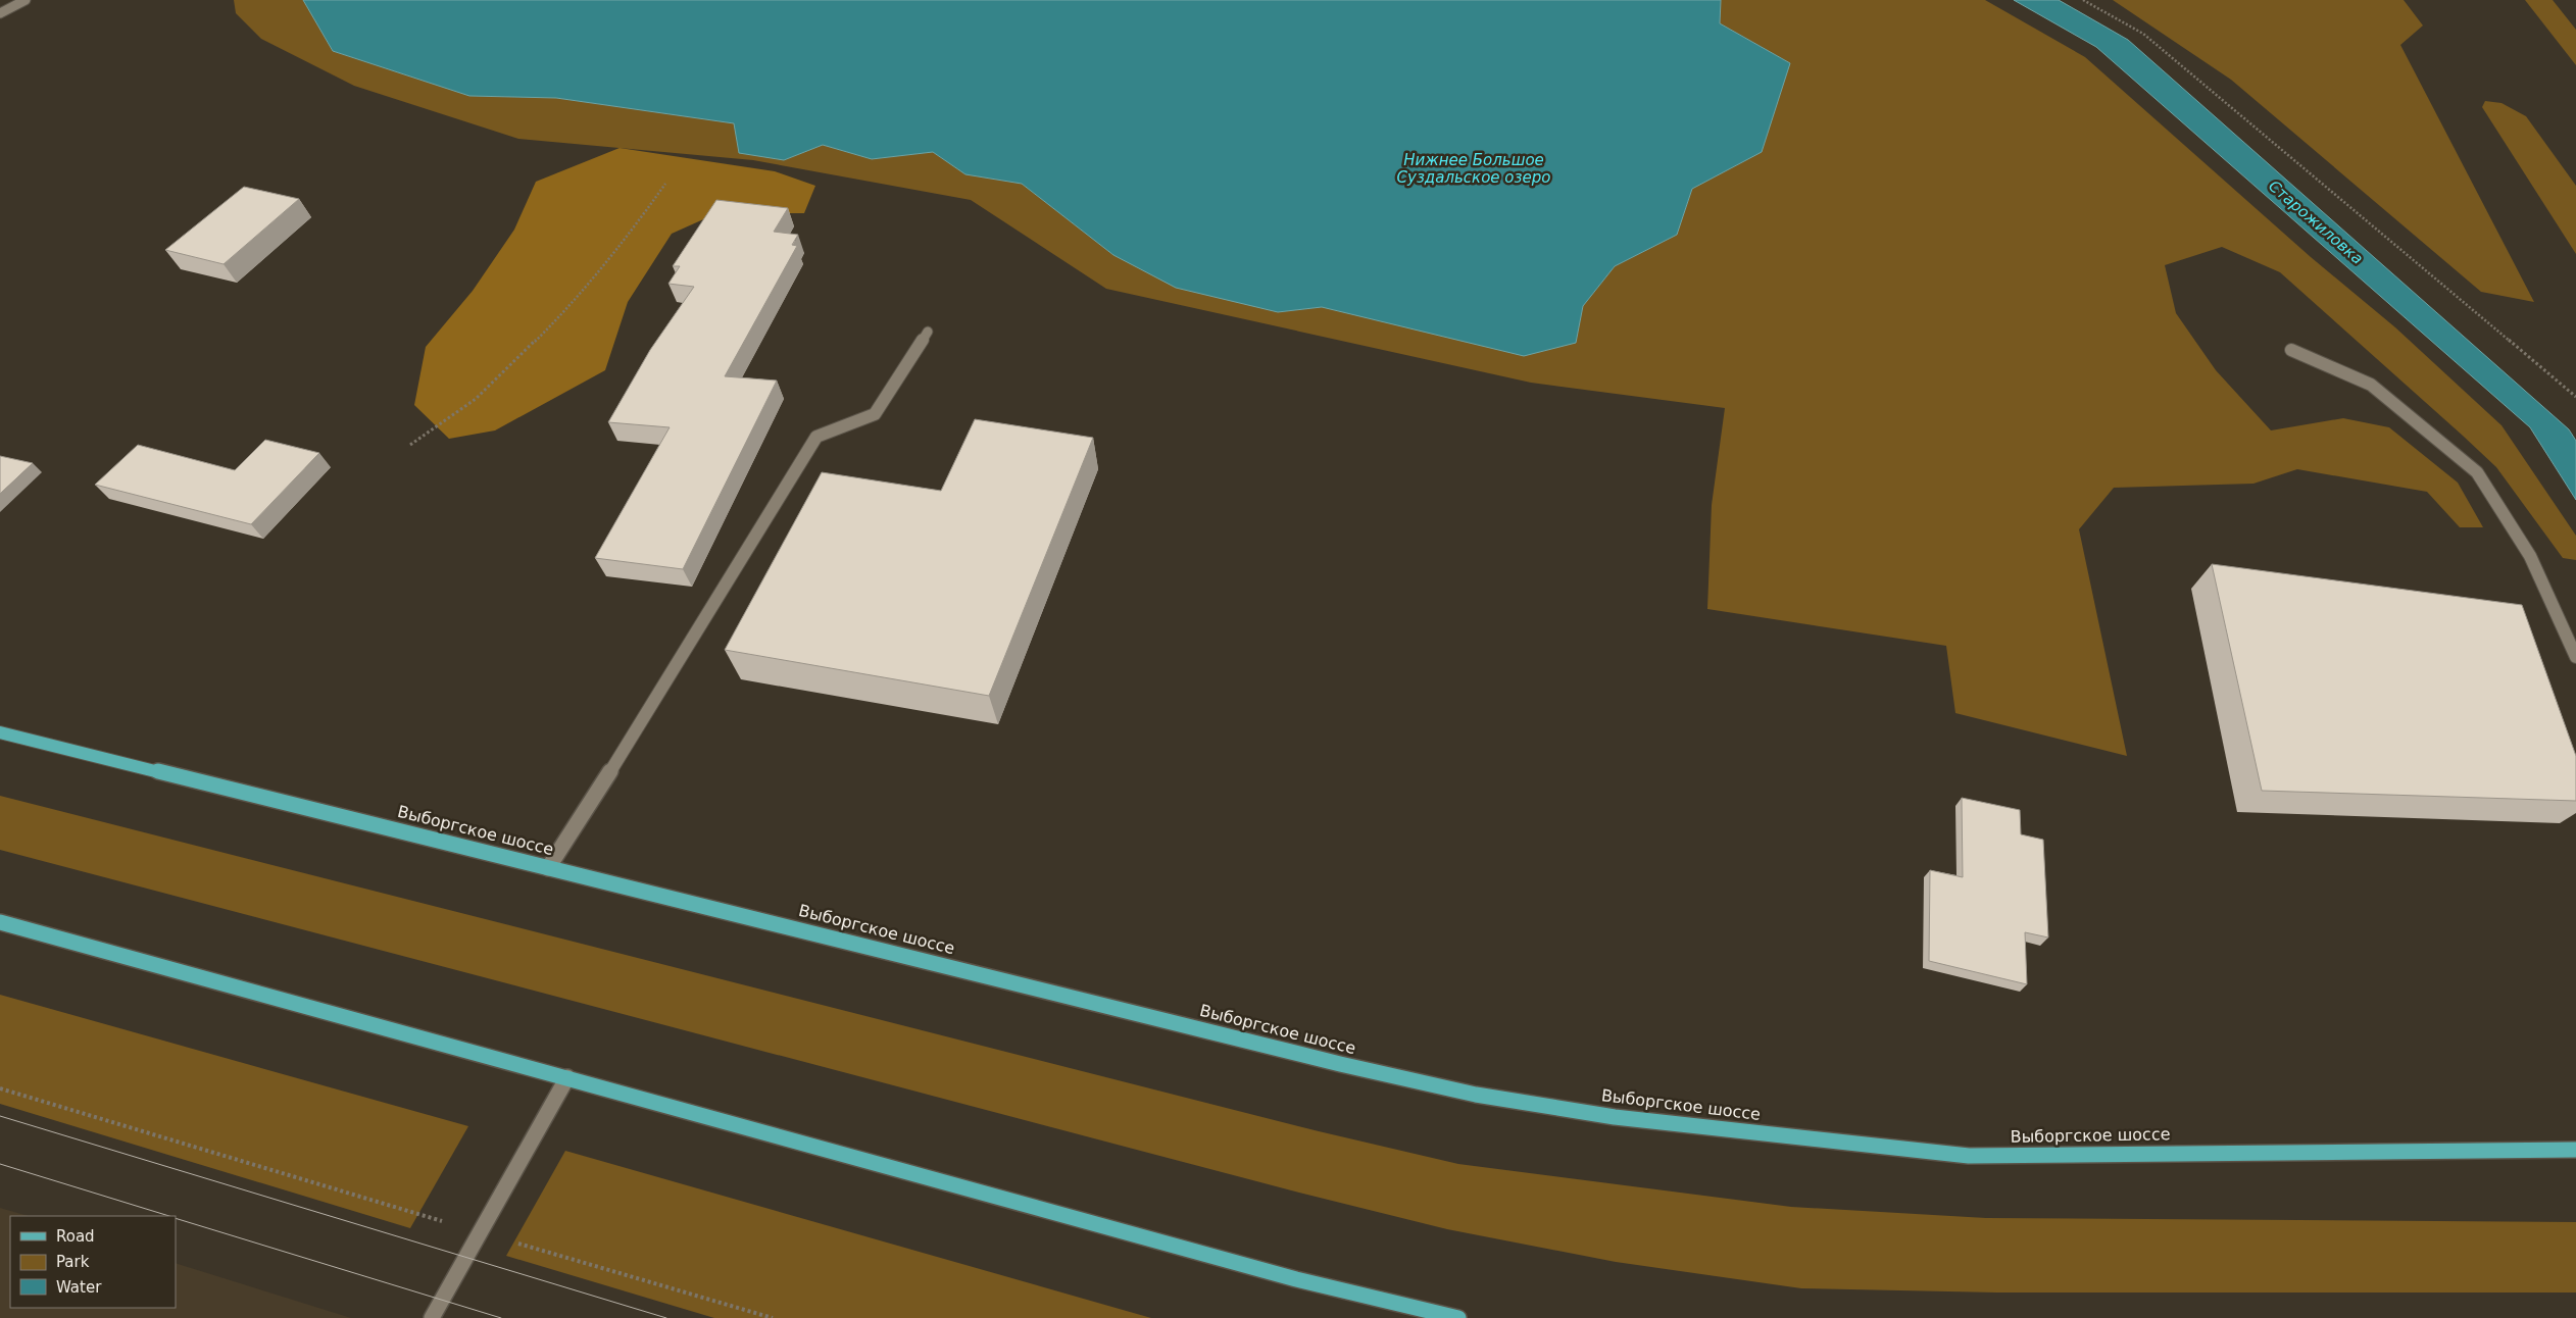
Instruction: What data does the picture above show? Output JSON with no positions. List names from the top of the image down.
{
  "streets": {
    "main road": ["Выборгское шоссе"]
  },
  "water": ["Нижнее Большое Суздальское озеро", "Старожиловка"],
  "legend": ["Road", "Park", "Water"]
}
